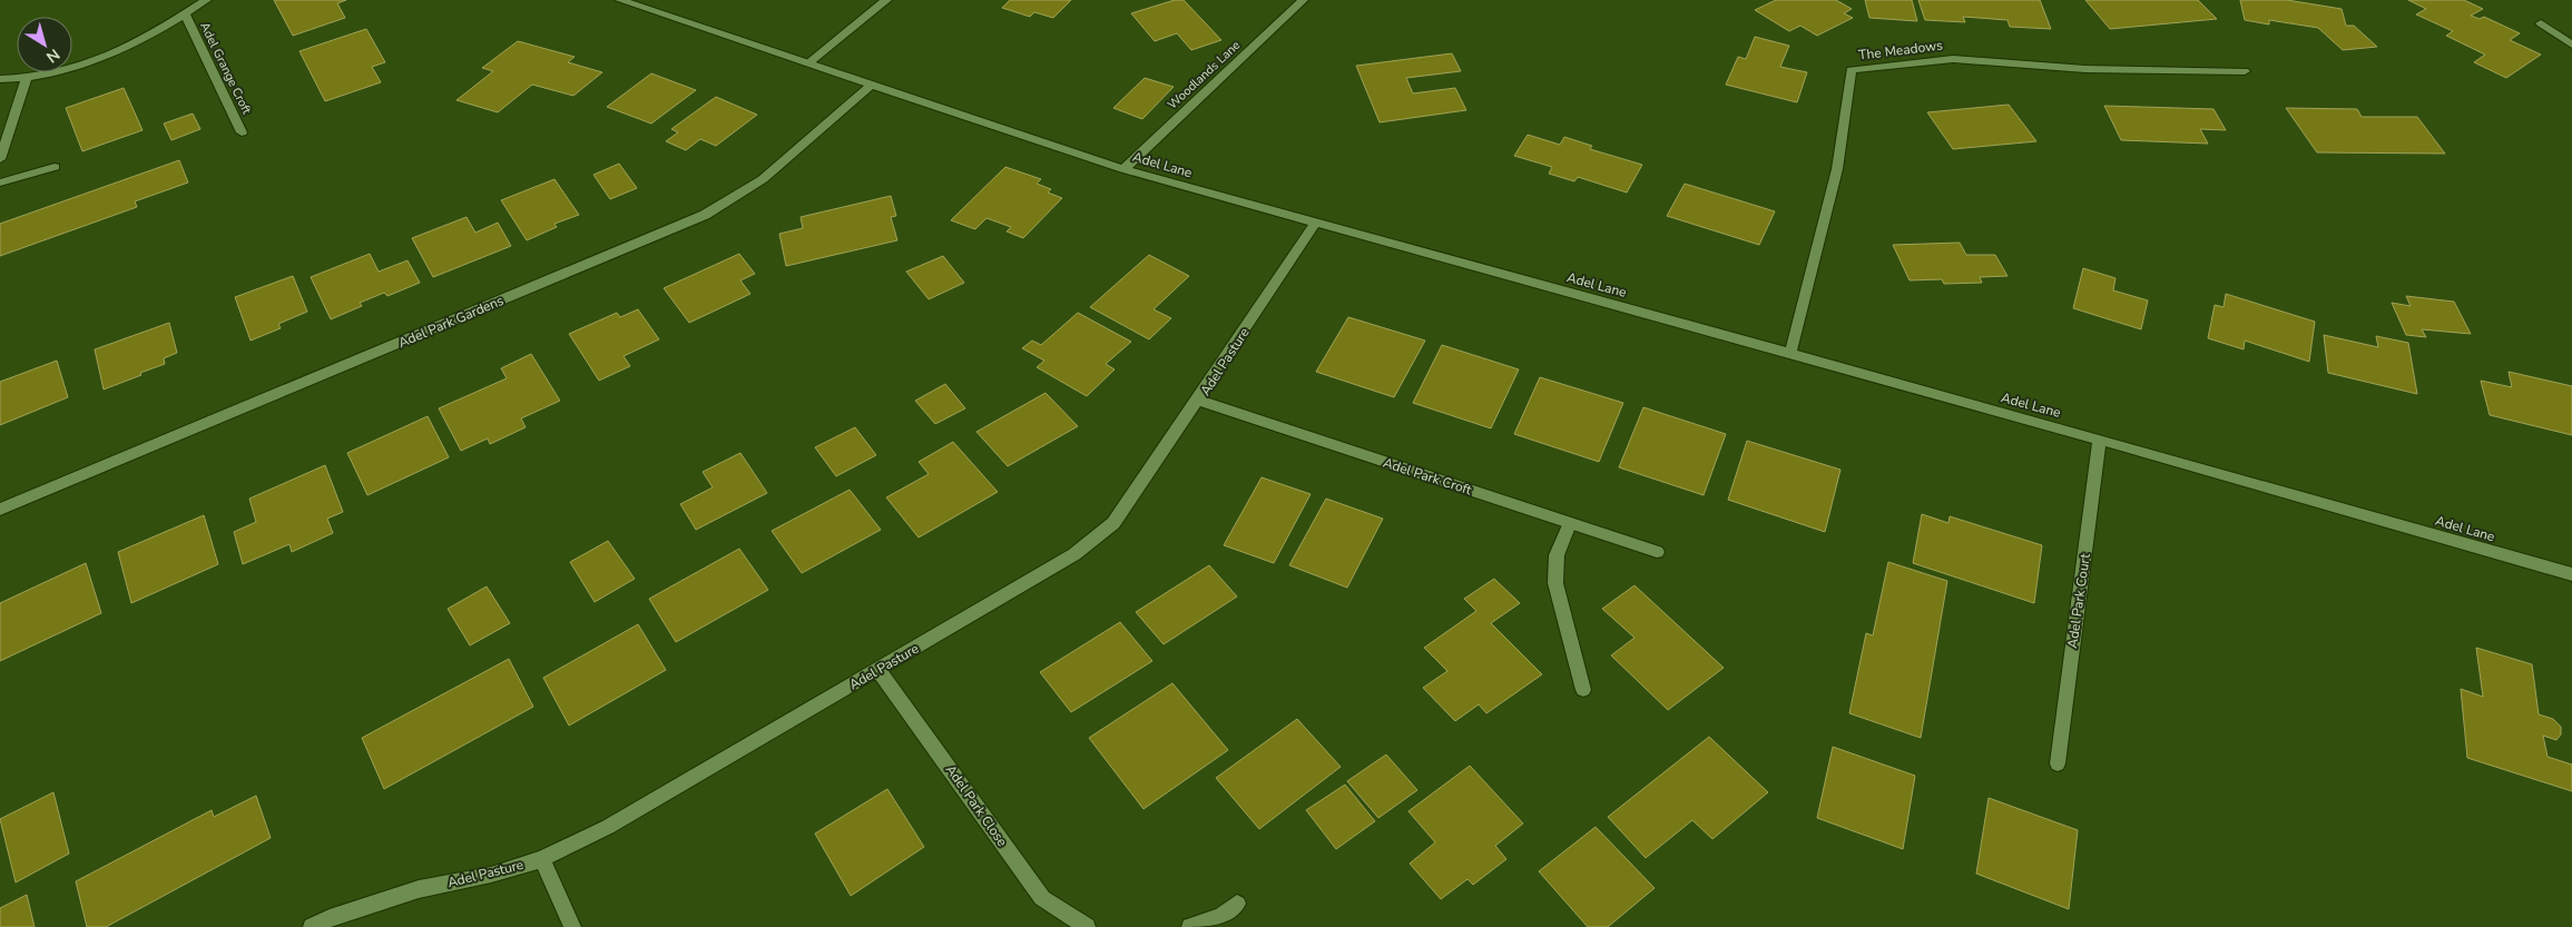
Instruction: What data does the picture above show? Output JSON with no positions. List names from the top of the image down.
{
  "streets": {
    "street": [
      "The Meadows",
      "Adel Grange Croft",
      "Woodlands Lane",
      "Adel Lane",
      "Adel Park Gardens",
      "Adel Pasture",
      "Adel Park Croft",
      "Adel Park Court",
      "Adel Park Close"
    ]
  },
  "crossings": [
    ["The Meadows", "Adel Lane"],
    ["Woodlands Lane", "Adel Lane"],
    ["Adel Lane", "Adel Park Gardens"],
    ["Adel Lane", "Adel Pasture"],
    ["Adel Lane", "Adel Park Court"],
    ["Adel Pasture", "Adel Park Croft"],
    ["Adel Pasture", "Adel Park Close"]
  ],
  "north": "bottom right"
}
